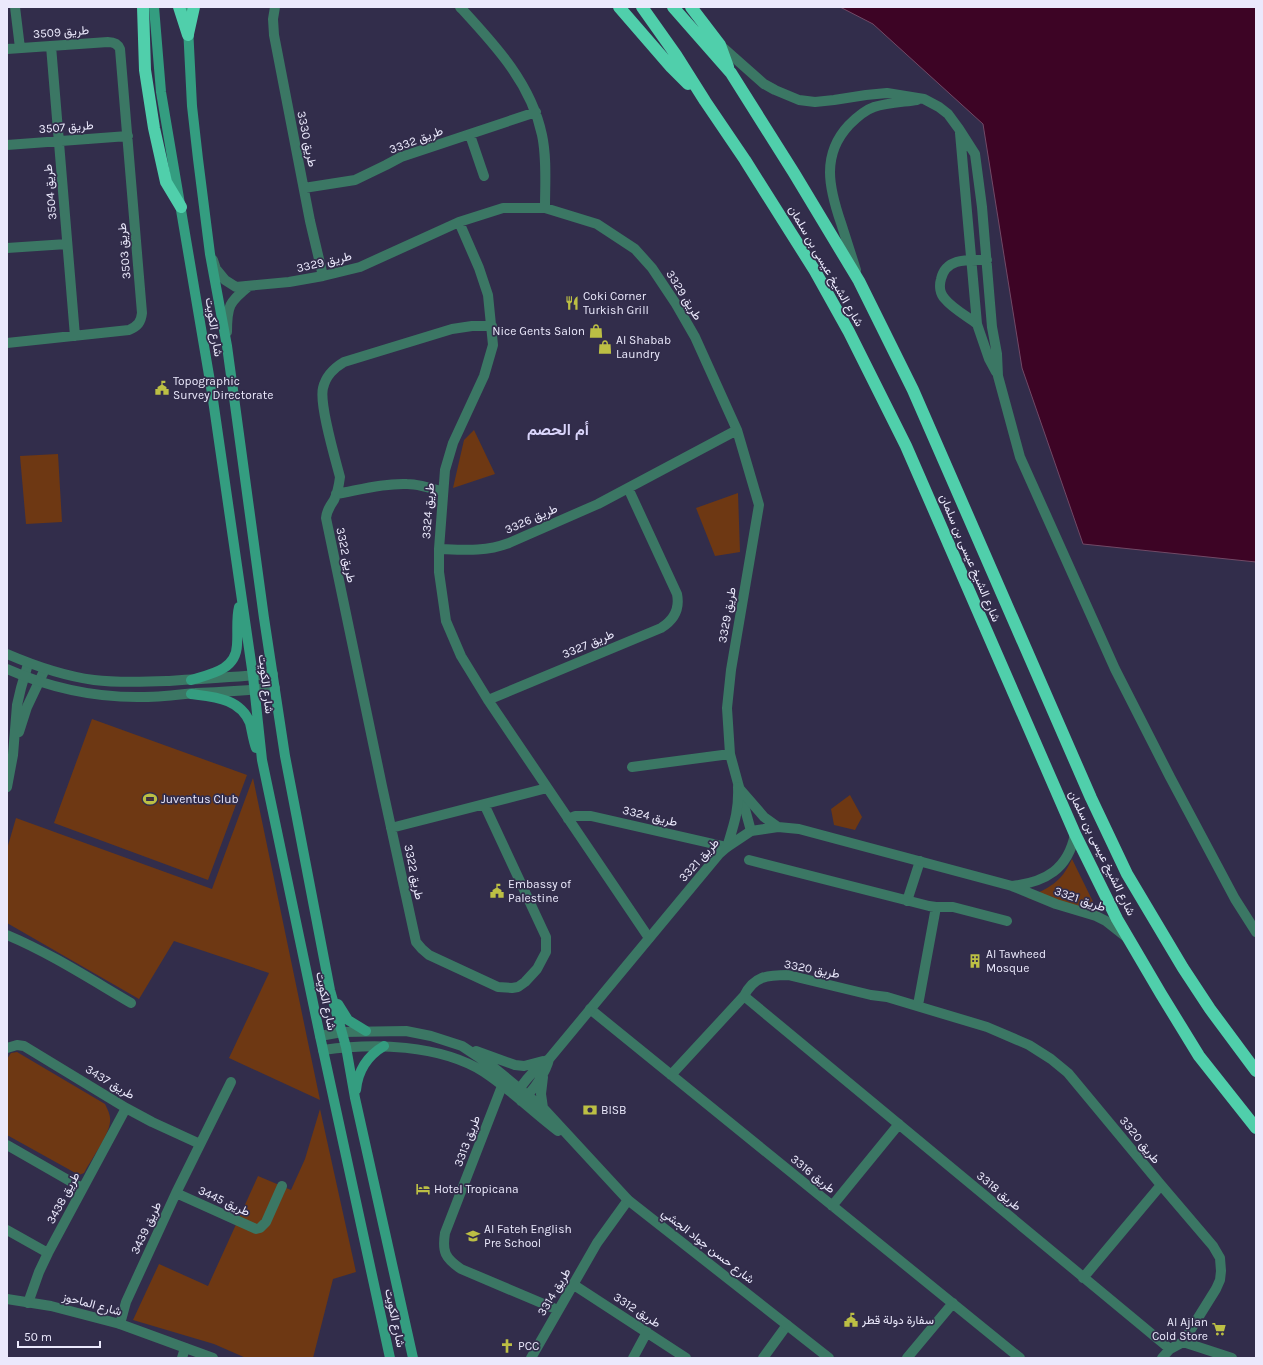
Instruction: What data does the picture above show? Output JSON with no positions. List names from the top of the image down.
{
  "streets": {
    "highway": ["شارع الشيخ عيسى بن سلمان"],
    "main road": ["شارع الكويت"],
    "street": [
      "طريق 3509",
      "طريق 3507",
      "طريق 3330",
      "طريق 3332",
      "طريق 3504",
      "طريق 3503",
      "طريق 3329",
      "طريق 3324",
      "طريق 3326",
      "طريق 3322",
      "طريق 3327",
      "طريق 3321",
      "طريق 3320",
      "طريق 3437",
      "طريق 3313",
      "طريق 3316",
      "طريق 3318",
      "طريق 3438",
      "طريق 3445",
      "طريق 3439",
      "شارع حسن جواد الجشي",
      "طريق 3314",
      "شارع الماحوز",
      "طريق 3312"
    ]
  },
  "crossings": [
    ["طريق 3509", "طريق 3504"],
    ["طريق 3509", "طريق 3503"],
    ["طريق 3507", "طريق 3504"],
    ["طريق 3507", "طريق 3503"],
    ["طريق 3330", "طريق 3332"],
    ["طريق 3330", "طريق 3329"],
    ["طريق 3504", "طريق 3503"],
    ["طريق 3329", "شارع الكويت"],
    ["طريق 3329", "طريق 3324"],
    ["طريق 3329", "طريق 3326"],
    ["طريق 3329", "طريق 3321"],
    ["شارع الشيخ عيسى بن سلمان", "طريق 3321"],
    ["شارع الكويت", "شارع حسن جواد الجشي"],
    ["طريق 3324", "طريق 3326"],
    ["طريق 3324", "طريق 3322"],
    ["طريق 3324", "طريق 3327"],
    ["طريق 3324", "طريق 3321"],
    ["طريق 3326", "طريق 3327"],
    ["طريق 3321", "طريق 3316"],
    ["طريق 3321", "شارع حسن جواد الجشي"],
    ["طريق 3320", "طريق 3316"],
    ["طريق 3320", "طريق 3318"],
    ["طريق 3437", "طريق 3438"],
    ["طريق 3437", "طريق 3439"],
    ["طريق 3313", "شارع حسن جواد الجشي"],
    ["طريق 3313", "طريق 3314"],
    ["طريق 3438", "شارع الماحوز"],
    ["طريق 3445", "طريق 3439"],
    ["طريق 3439", "شارع الماحوز"],
    ["شارع حسن جواد الجشي", "طريق 3314"],
    ["طريق 3314", "طريق 3312"]
  ],
  "districts": ["أم الحصم"],
  "places": {
    "restaurant": ["Coki Corner Turkish Grill"],
    "shop": ["Nice Gents Salon", "Al Shabab Laundry"],
    "public building": ["Topographic Survey Directorate", "Embassy of Palestine", "سفارة دولة قطر"],
    "sports": ["Juventus Club"],
    "building": ["Al Tawheed Mosque"],
    "bank": ["BISB"],
    "hotel": ["Hotel Tropicana"],
    "school or university": ["Al Fateh English Pre School"],
    "supermarket": ["Al Ajlan Cold Store"],
    "church": ["PCC"]
  },
  "scale_bar": "50 m"
}
